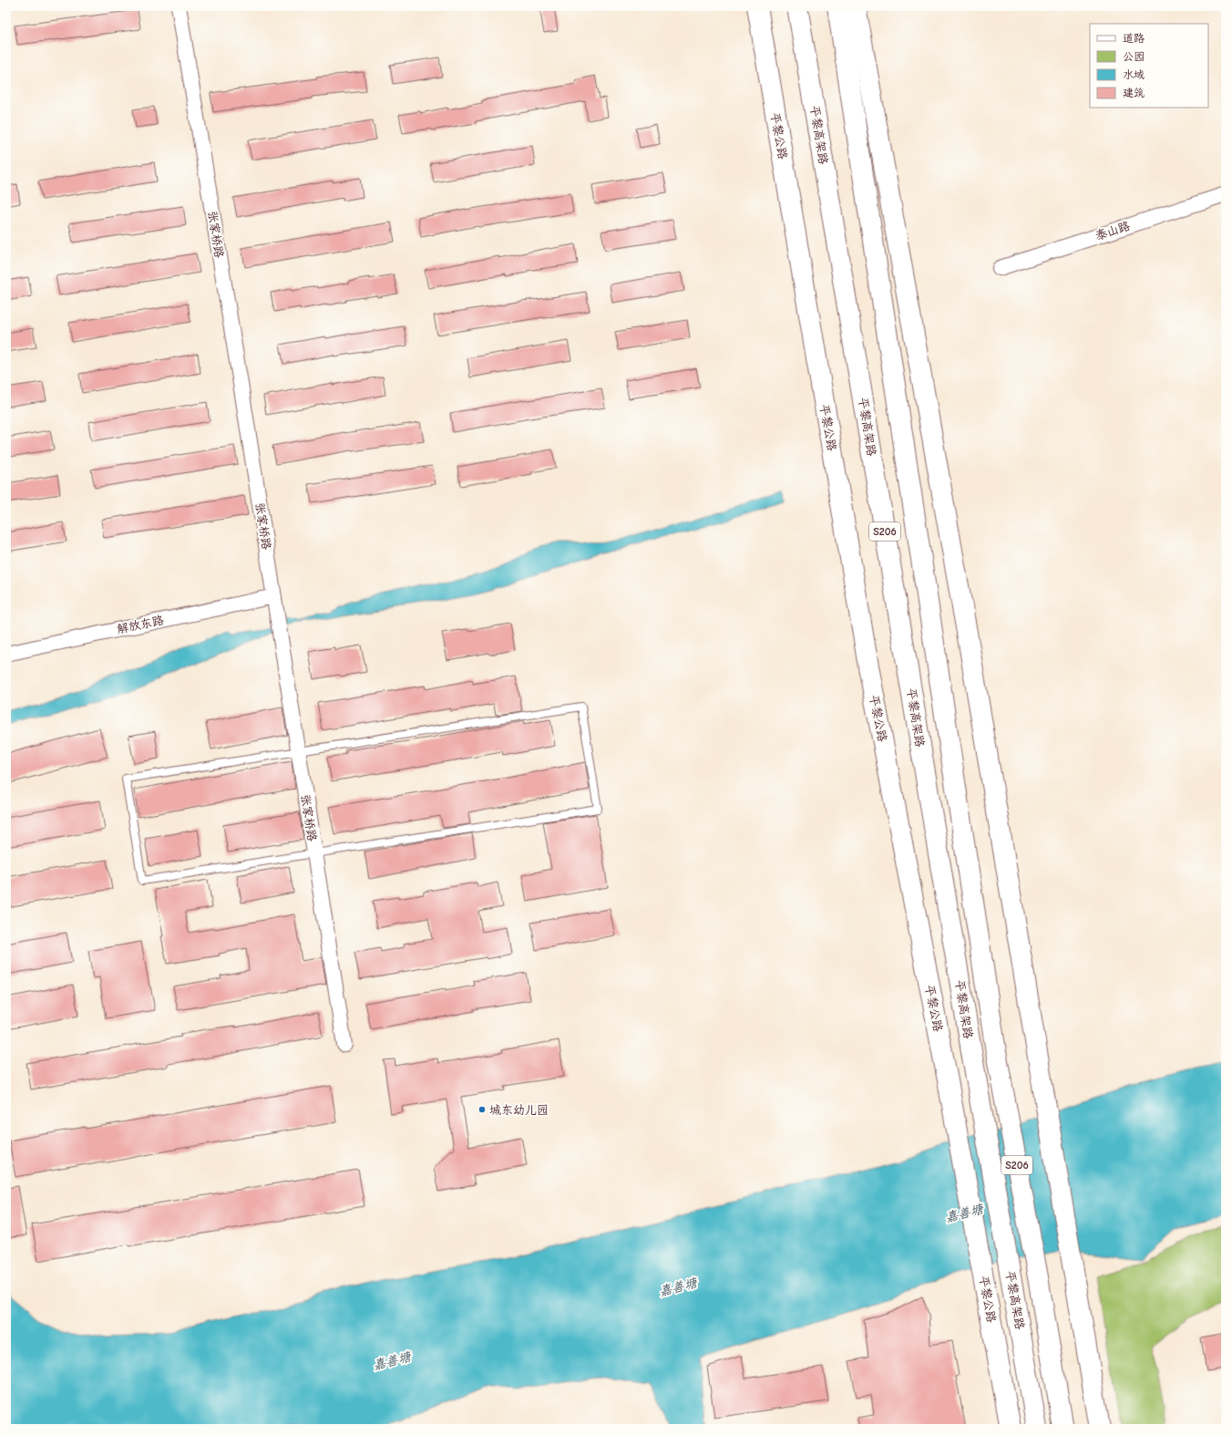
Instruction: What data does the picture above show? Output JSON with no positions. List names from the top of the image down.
{
  "streets": {
    "main road": ["平黎高架路", "平黎公路", "S206"],
    "street": ["泰山路", "张家桥路", "解放东路"]
  },
  "crossings": [
    ["张家桥路", "解放东路"]
  ],
  "water": ["嘉善塘"],
  "places": ["城东幼儿园"],
  "legend": [
    "道路",
    "公园",
    "水域",
    "建筑"
  ]
}
